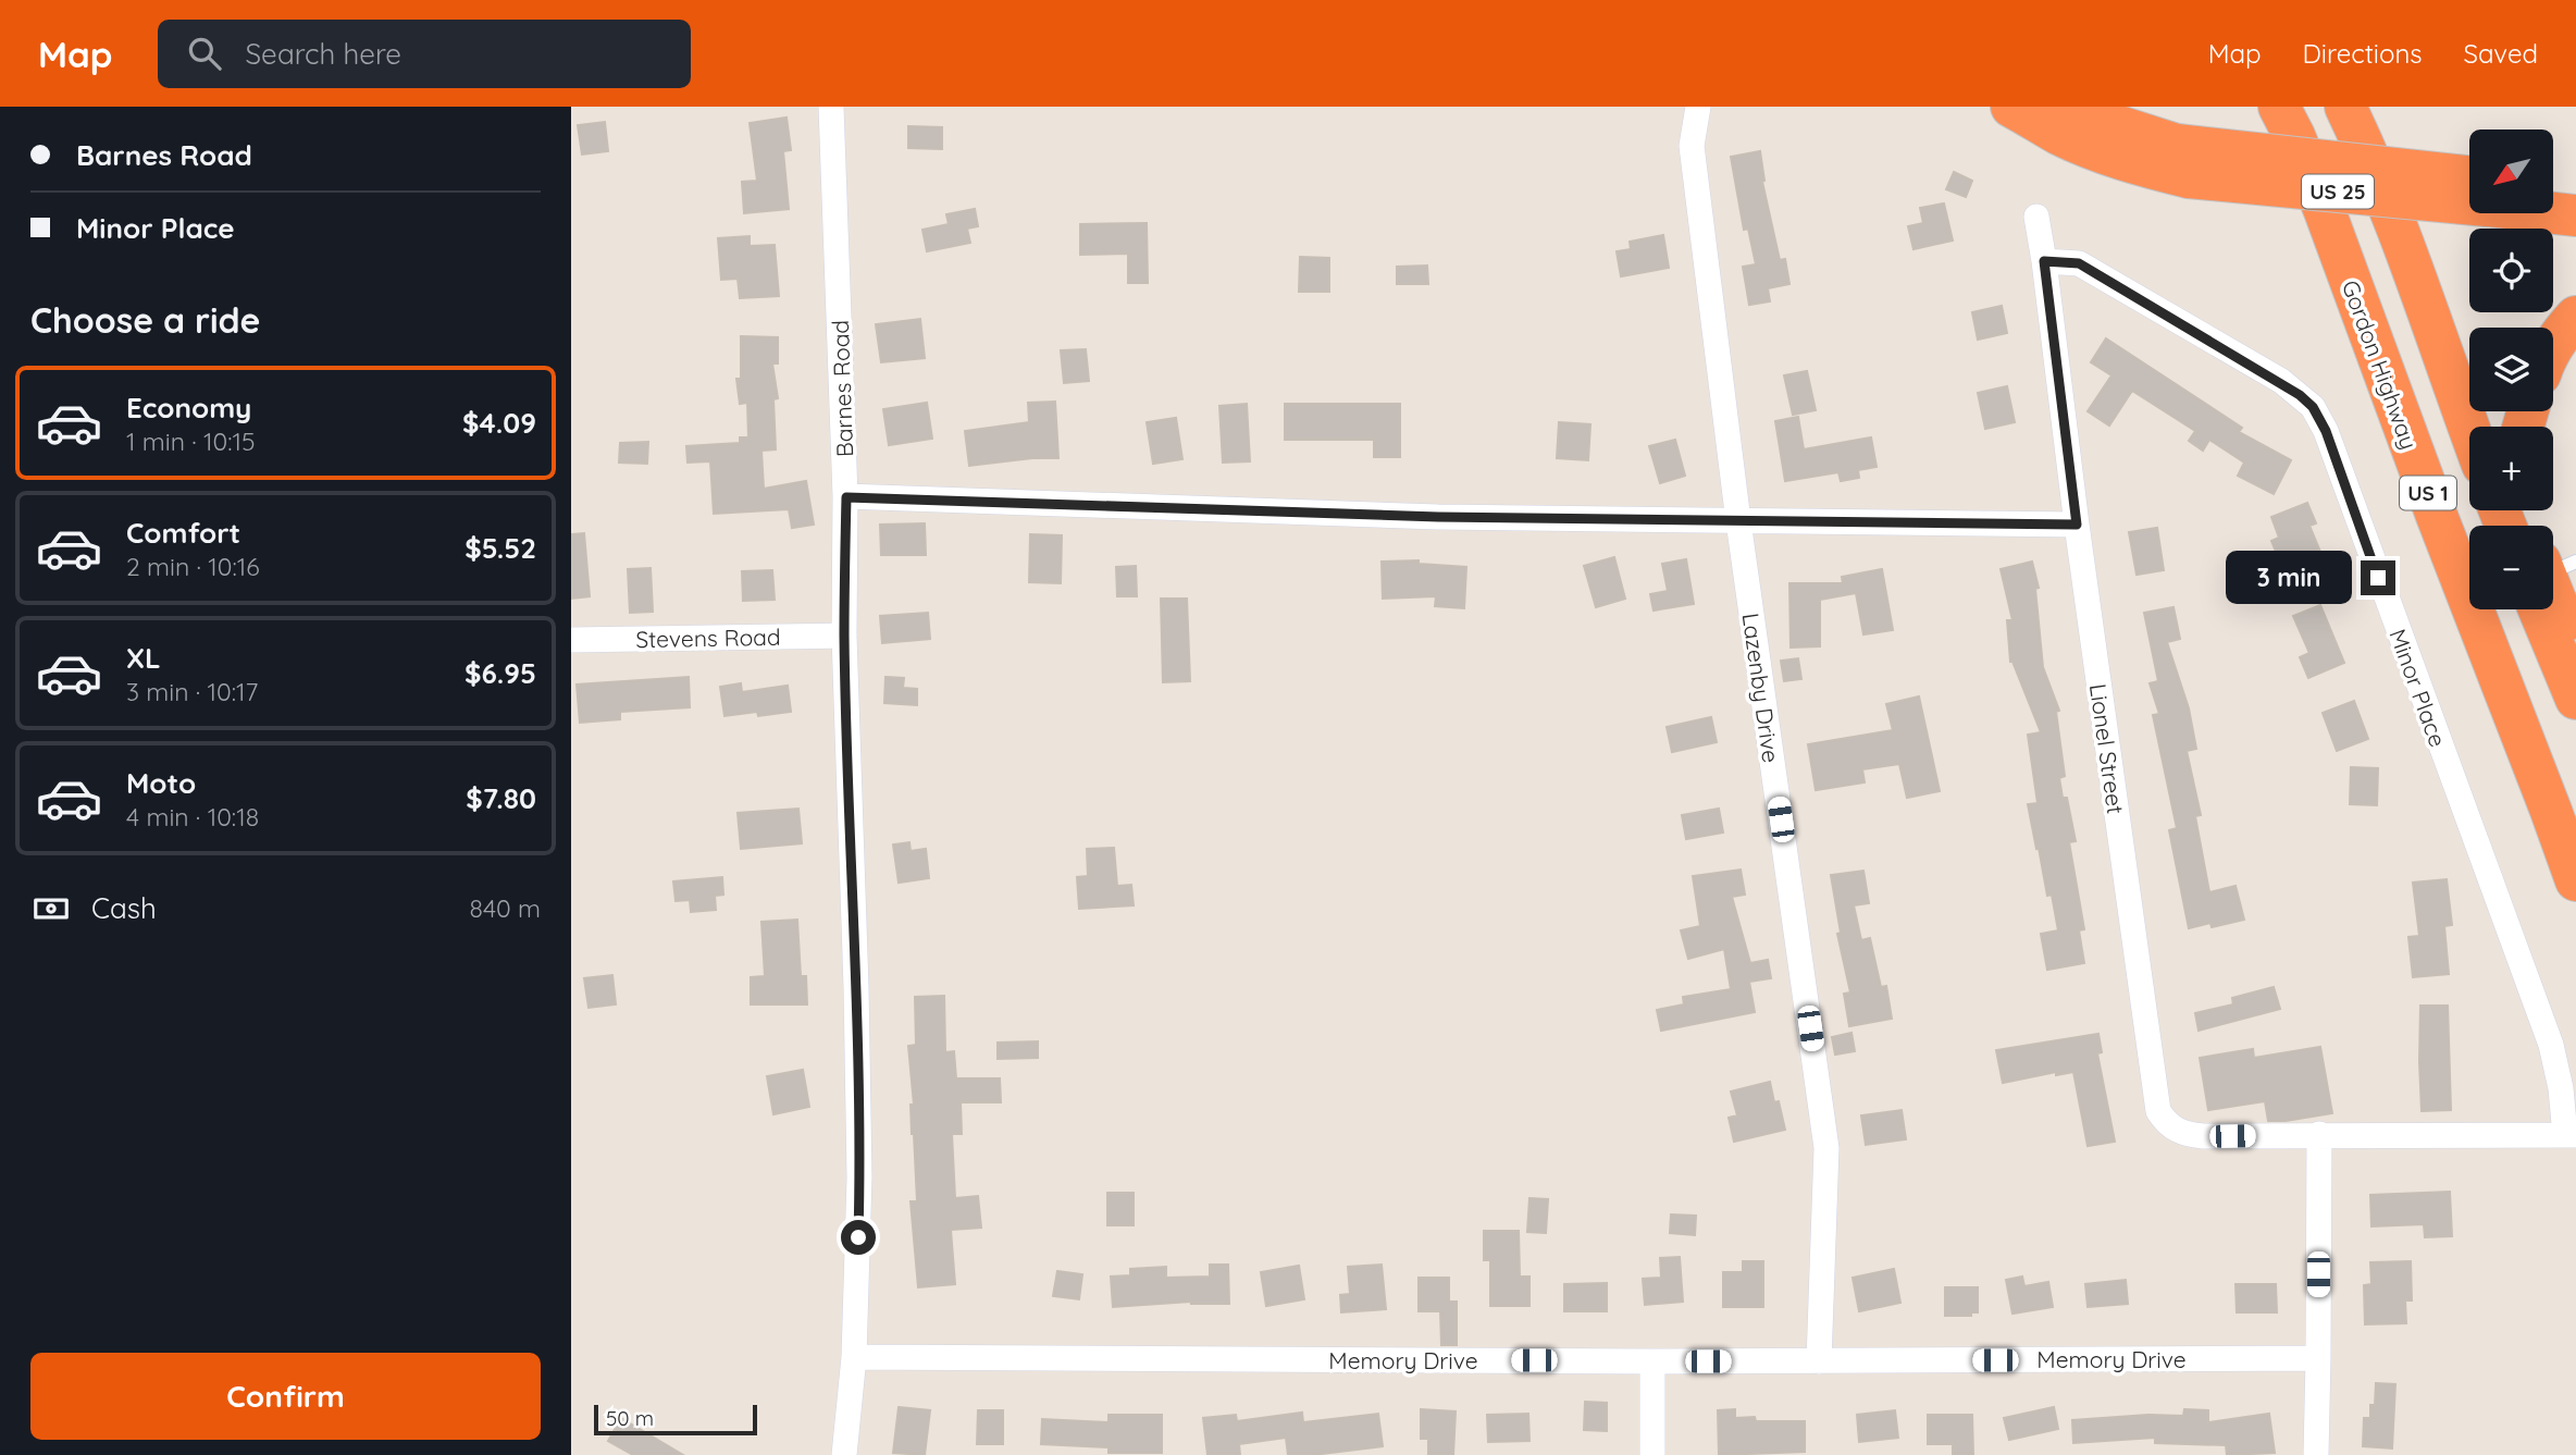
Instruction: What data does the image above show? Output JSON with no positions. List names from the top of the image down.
{
  "streets": {
    "highway": ["US 25", "Gordon Highway", "US 1"],
    "street": [
      "Barnes Road",
      "Stevens Road",
      "Lazenby Drive",
      "Minor Place",
      "Lionel Street",
      "Memory Drive"
    ]
  },
  "crossings": [
    ["Barnes Road", "Stevens Road"],
    ["Barnes Road", "Memory Drive"],
    ["Lazenby Drive", "Memory Drive"],
    ["Minor Place", "Lionel Street"]
  ],
  "scale_bar": "50 m",
  "north": "bottom left",
  "page": {
    "header": "Map",
    "search": "Search here",
    "nav": ["Map", "Directions", "Saved"],
    "banner": ["Barnes Road", "Minor Place"],
    "map_buttons": ["+", "−"],
    "heading": "Choose a ride",
    "list": [
      {
        "name": "Economy",
        "note": "1 min · 10:15",
        "value": "$4.09"
      },
      {
        "name": "Comfort",
        "note": "2 min · 10:16",
        "value": "$5.52"
      },
      {
        "name": "XL",
        "note": "3 min · 10:17",
        "value": "$6.95"
      },
      {
        "name": "Moto",
        "note": "4 min · 10:18",
        "value": "$7.80"
      }
    ],
    "bubble": "3 min",
    "pay": ["Cash", "840 m"],
    "buttons": "Confirm",
    "scale": "50 m"
  }
}
